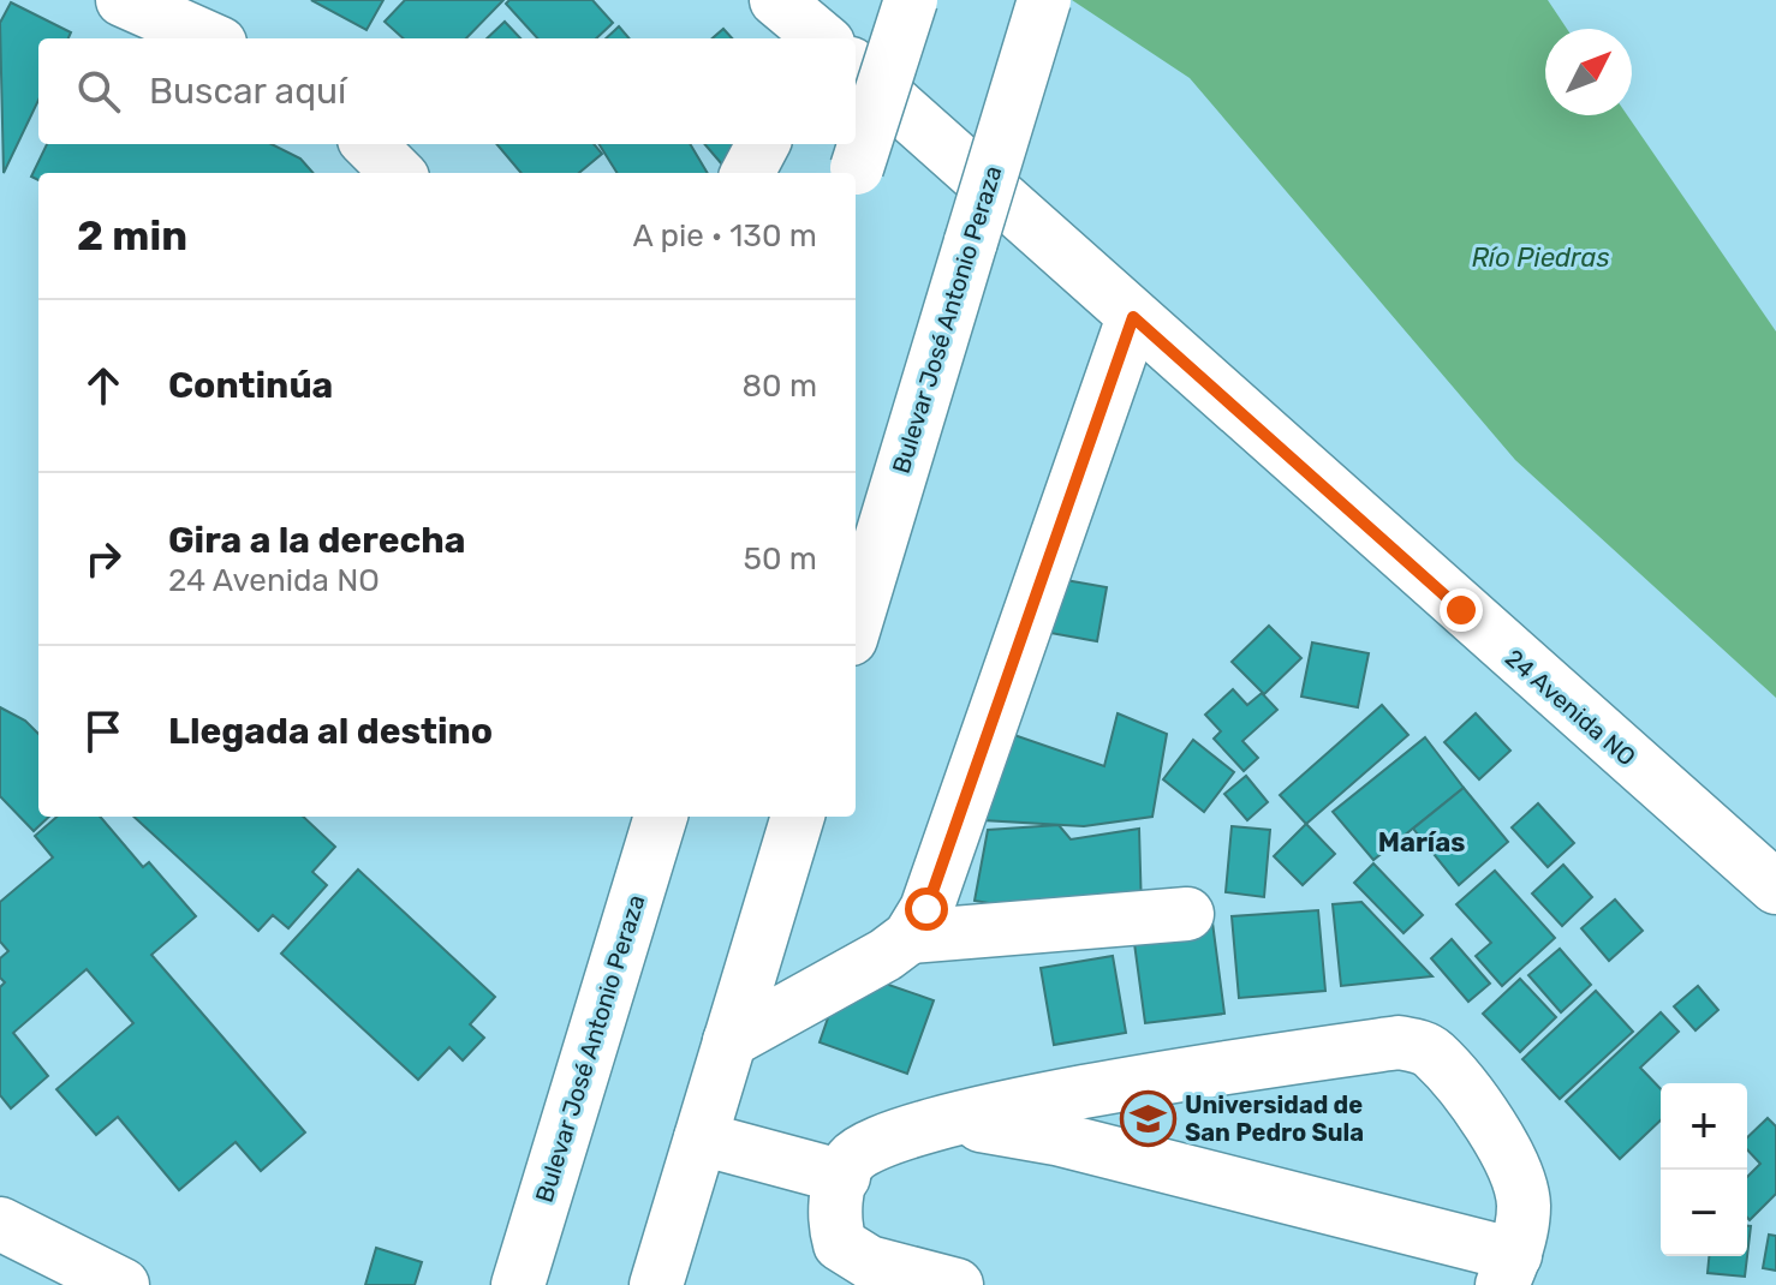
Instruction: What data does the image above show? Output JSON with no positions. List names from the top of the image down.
{
  "streets": {
    "street": ["Bulevar José Antonio Peraza", "24 Avenida NO"]
  },
  "districts": ["Marías"],
  "water": ["Río Piedras"],
  "places": {
    "school or university": ["Universidad de San Pedro Sula"]
  },
  "north": "top right",
  "page": {
    "search": "Buscar aquí",
    "heading": ["2 min", "A pie · 130 m"],
    "list": [
      ["Continúa", "80 m"],
      ["Gira a la derecha", "24 Avenida NO", "50 m"],
      "Llegada al destino"
    ],
    "map_buttons": ["+", "−"]
  }
}
